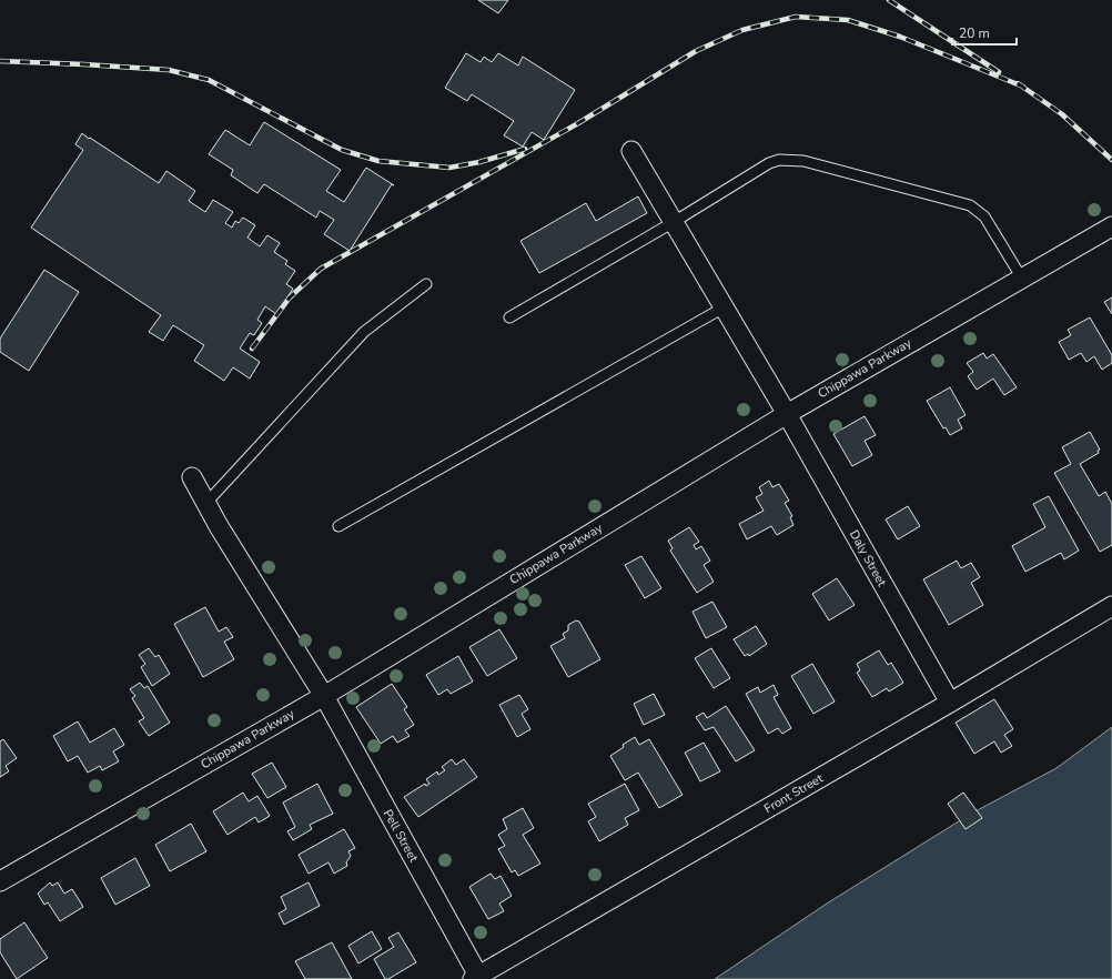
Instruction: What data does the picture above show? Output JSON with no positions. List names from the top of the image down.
{
  "streets": {
    "street": [
      "Chippawa Parkway",
      "Daly Street",
      "Front Street",
      "Pell Street"
    ]
  },
  "crossings": [
    ["Chippawa Parkway", "Daly Street"],
    ["Chippawa Parkway", "Pell Street"],
    ["Daly Street", "Front Street"],
    ["Front Street", "Pell Street"]
  ],
  "scale_bar": "20 m"
}
